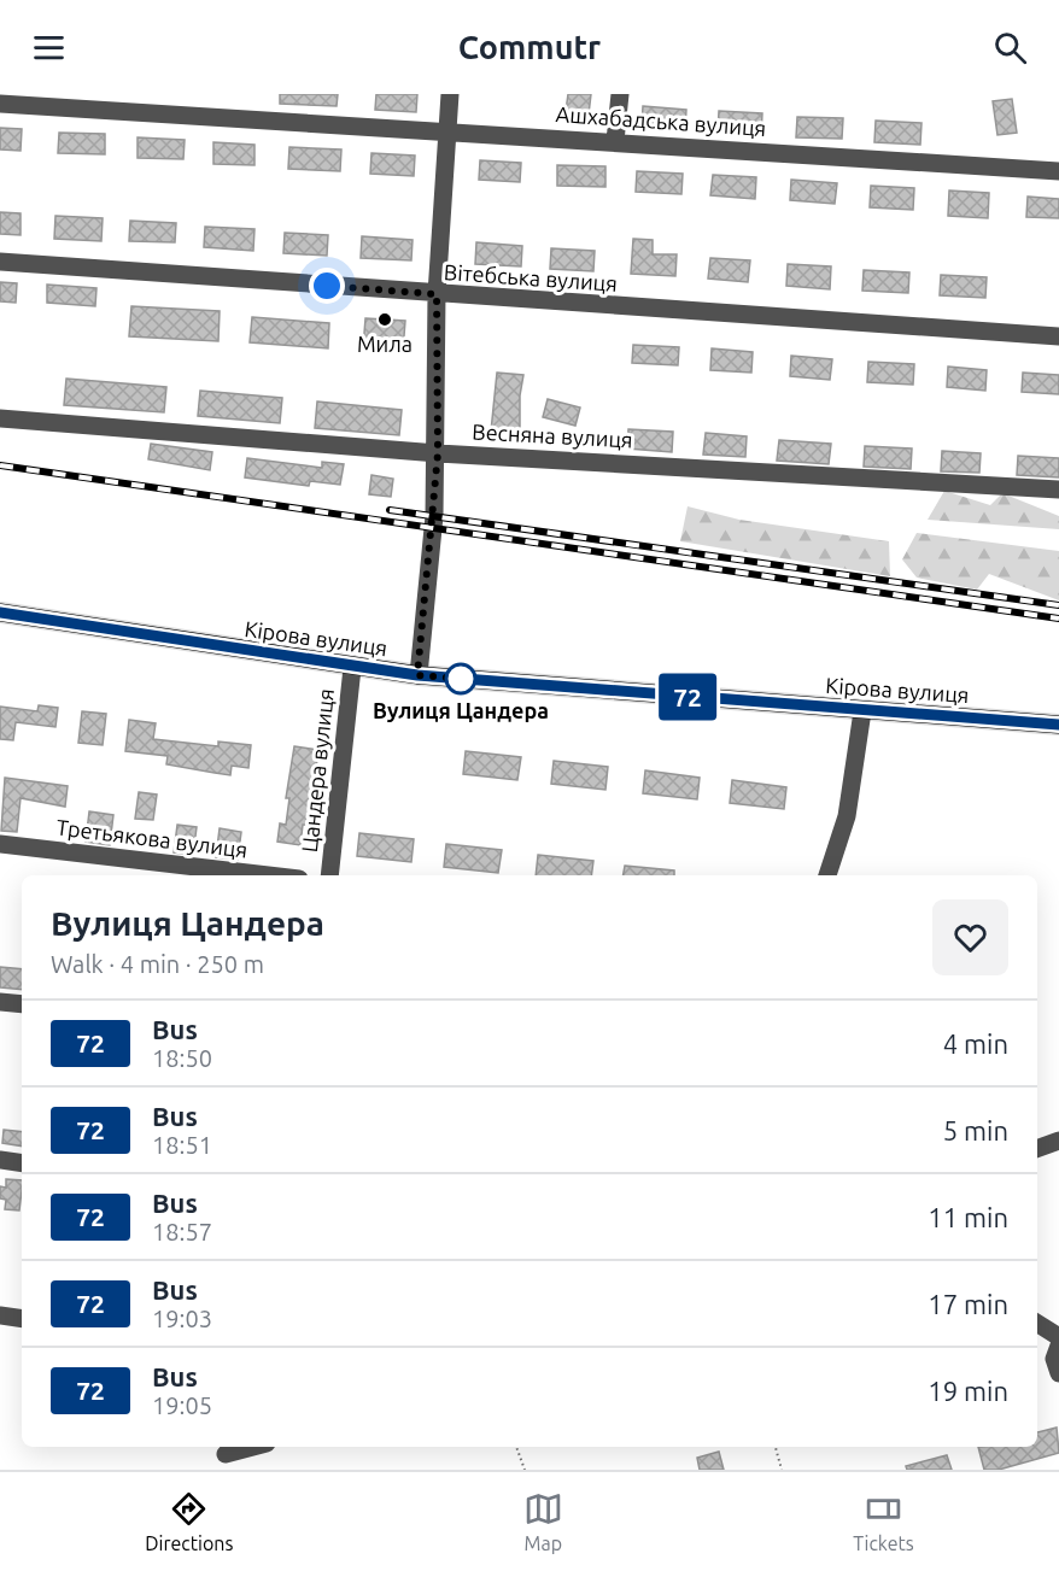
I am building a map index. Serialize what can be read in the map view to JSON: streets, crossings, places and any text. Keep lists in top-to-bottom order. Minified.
{"streets":{"main road":["Кірова вулиця"],"street":["Ашхабадська вулиця","Вітебська вулиця","Весняна вулиця","Цандера вулиця","Третьякова вулиця"]},"crossings":[["Кірова вулиця","Цандера вулиця"]],"places":["Мила","Вулиця Цандера"],"lines":["bus line 72"],"page":{"header":"Commutr","on_map":"72","heading":["Вулиця Цандера","Walk · 4 min · 250 m"],"list":[{"mark":"72","name":"Bus","note":"18:50","value":"4 min"},{"mark":"72","name":"Bus","note":"18:51","value":"5 min"},{"mark":"72","name":"Bus","note":"18:57","value":"11 min"},{"mark":"72","name":"Bus","note":"19:03","value":"17 min"},{"mark":"72","name":"Bus","note":"19:05","value":"19 min"}],"tabs":["Directions","Map","Tickets"]}}
